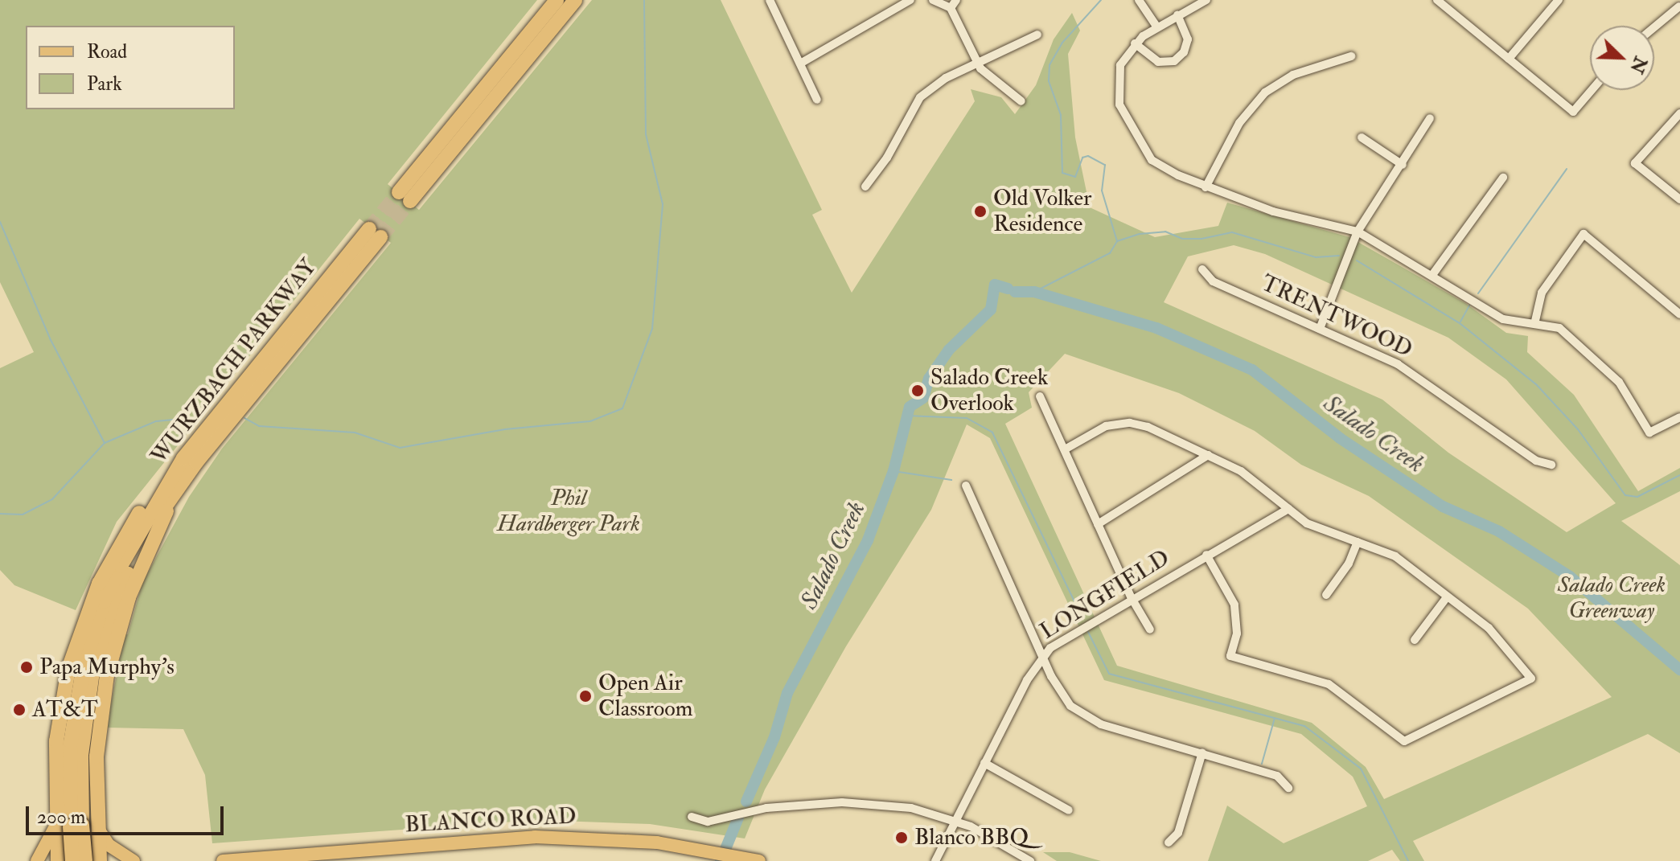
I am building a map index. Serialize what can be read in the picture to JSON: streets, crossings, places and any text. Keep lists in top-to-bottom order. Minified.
{"streets":{"highway":["WURZBACH PARKWAY"],"main road":["BLANCO ROAD"],"street":["TRENTWOOD","LONGFIELD"]},"water":["Salado Creek"],"parks":["Phil Hardberger Park","Salado Creek Greenway"],"places":["Old Volker Residence","Salado Creek Overlook","Papa Murphy's","Open Air Classroom","AT&T","Blanco BBQ"],"legend":["Road","Park"],"scale_bar":"200 m","north":"bottom right"}
